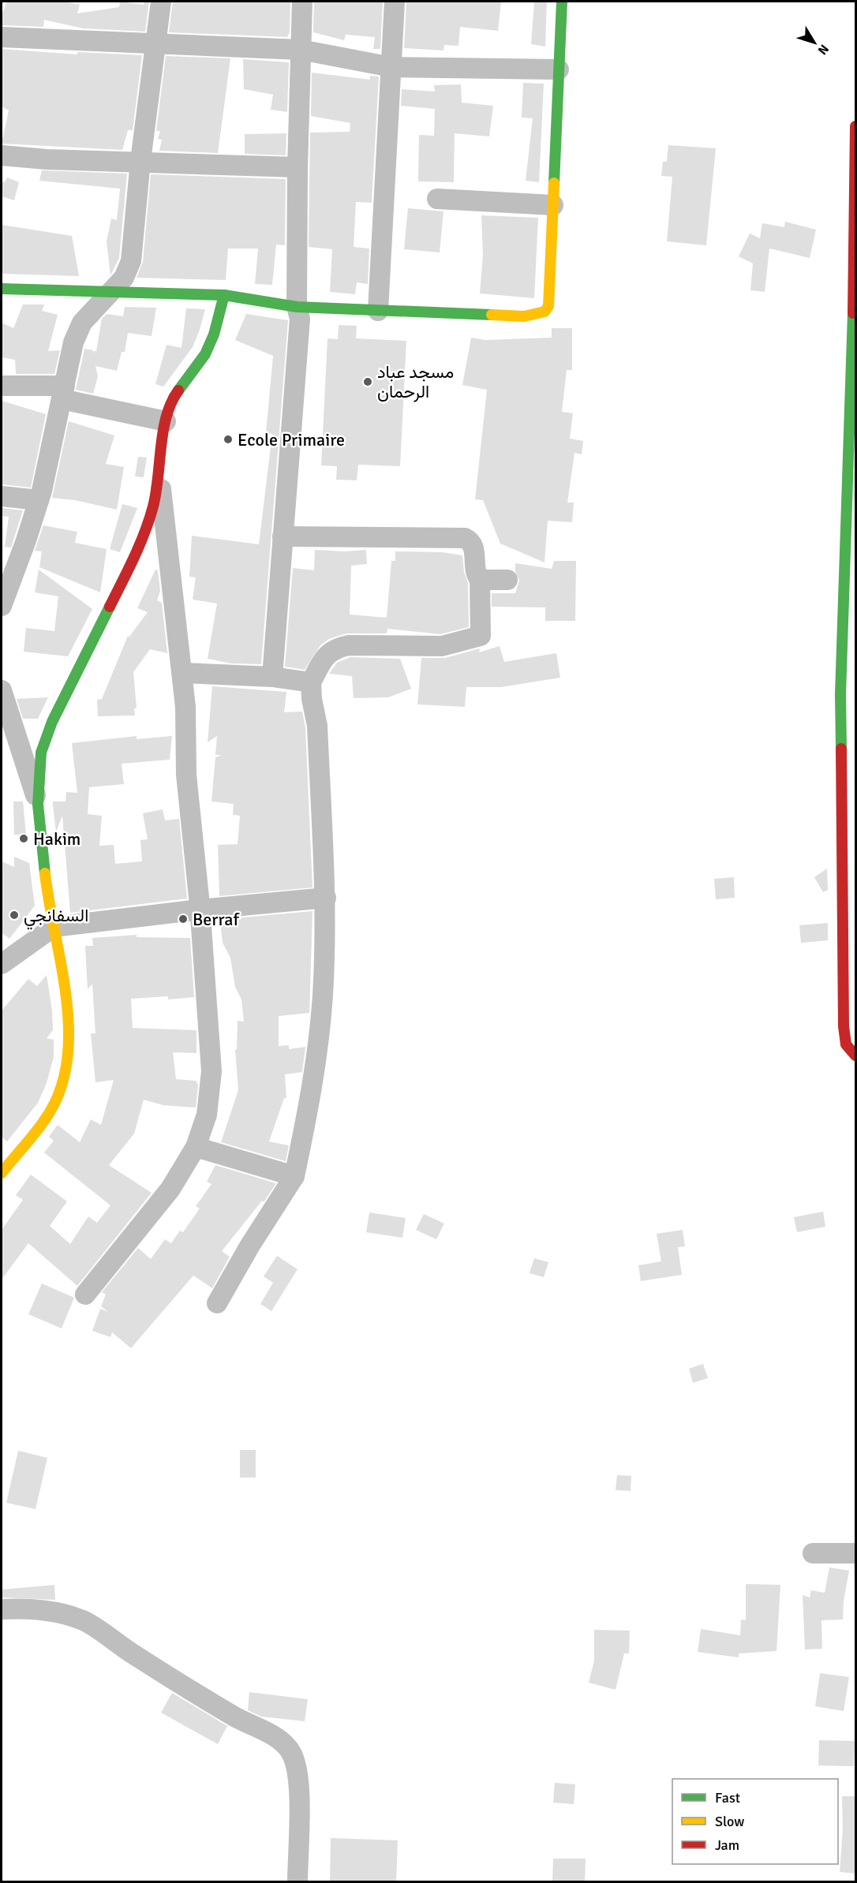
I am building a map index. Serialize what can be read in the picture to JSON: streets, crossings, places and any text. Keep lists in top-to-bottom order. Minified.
{"places":["مسجد عباد الرحمان","Ecole Primaire","Hakim","السفانجي","Berraf"],"legend":["Fast","Slow","Jam"],"north":"bottom right"}
